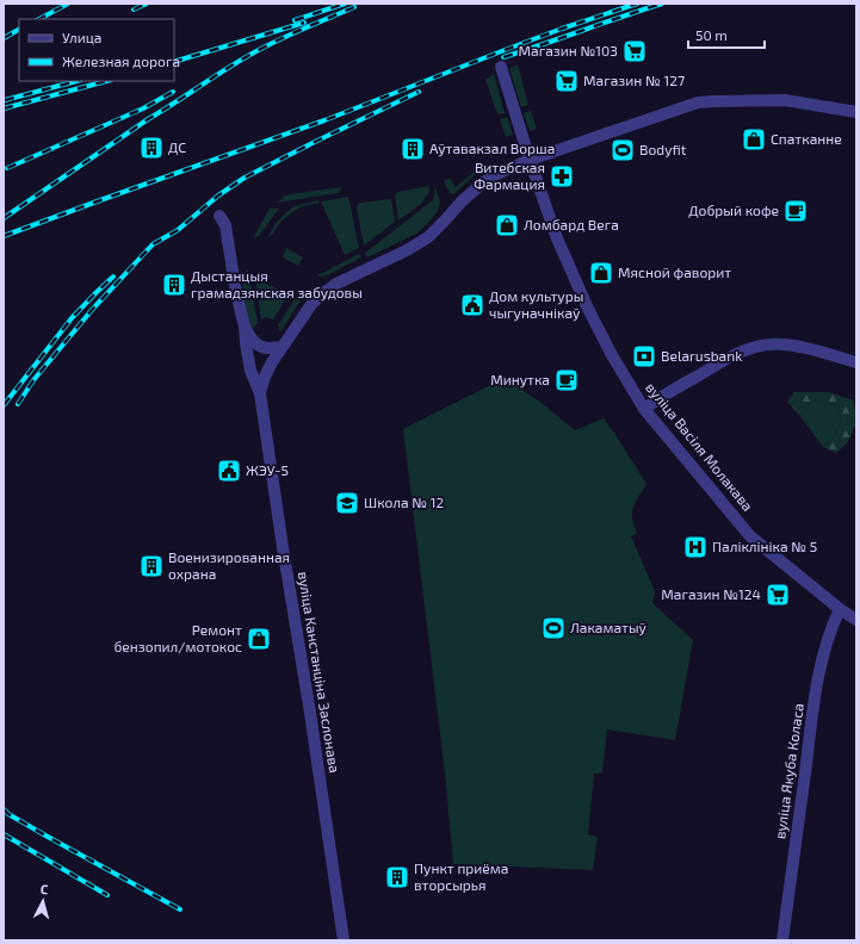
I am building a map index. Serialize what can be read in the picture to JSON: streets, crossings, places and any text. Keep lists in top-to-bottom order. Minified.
{"streets":{"street":["вуліца Васіля Молакава","вуліца Канстанціна Заслонава","вуліца Якуба Коласа"]},"crossings":[["вуліца Васіля Молакава","вуліца Якуба Коласа"]],"places":{"supermarket":["Магазин №103","Магазин № 127","Магазин №124"],"shop":["Спатканне","Ломбард Вега","Мясной фаворит","Ремонт бензопил/мотокос"],"building":["ДС","Аўтавакзал Ворша","Дыстанцыя грамадзянская забудовы","Военизированная охрана","Пункт приёма вторсырья"],"sports":["Bodyfit","Лакаматыў"],"pharmacy":["Витебская Фармация"],"cafe":["Добрый кофе","Минутка"],"public building":["Дом культуры чыгуначнікаў","ЖЭУ-5"],"bank":["Belarusbank"],"school or university":["Школа № 12"],"hospital":["Паліклініка № 5"]},"legend":["Улица","Железная дорога"],"scale_bar":"50 m","north":"top"}
